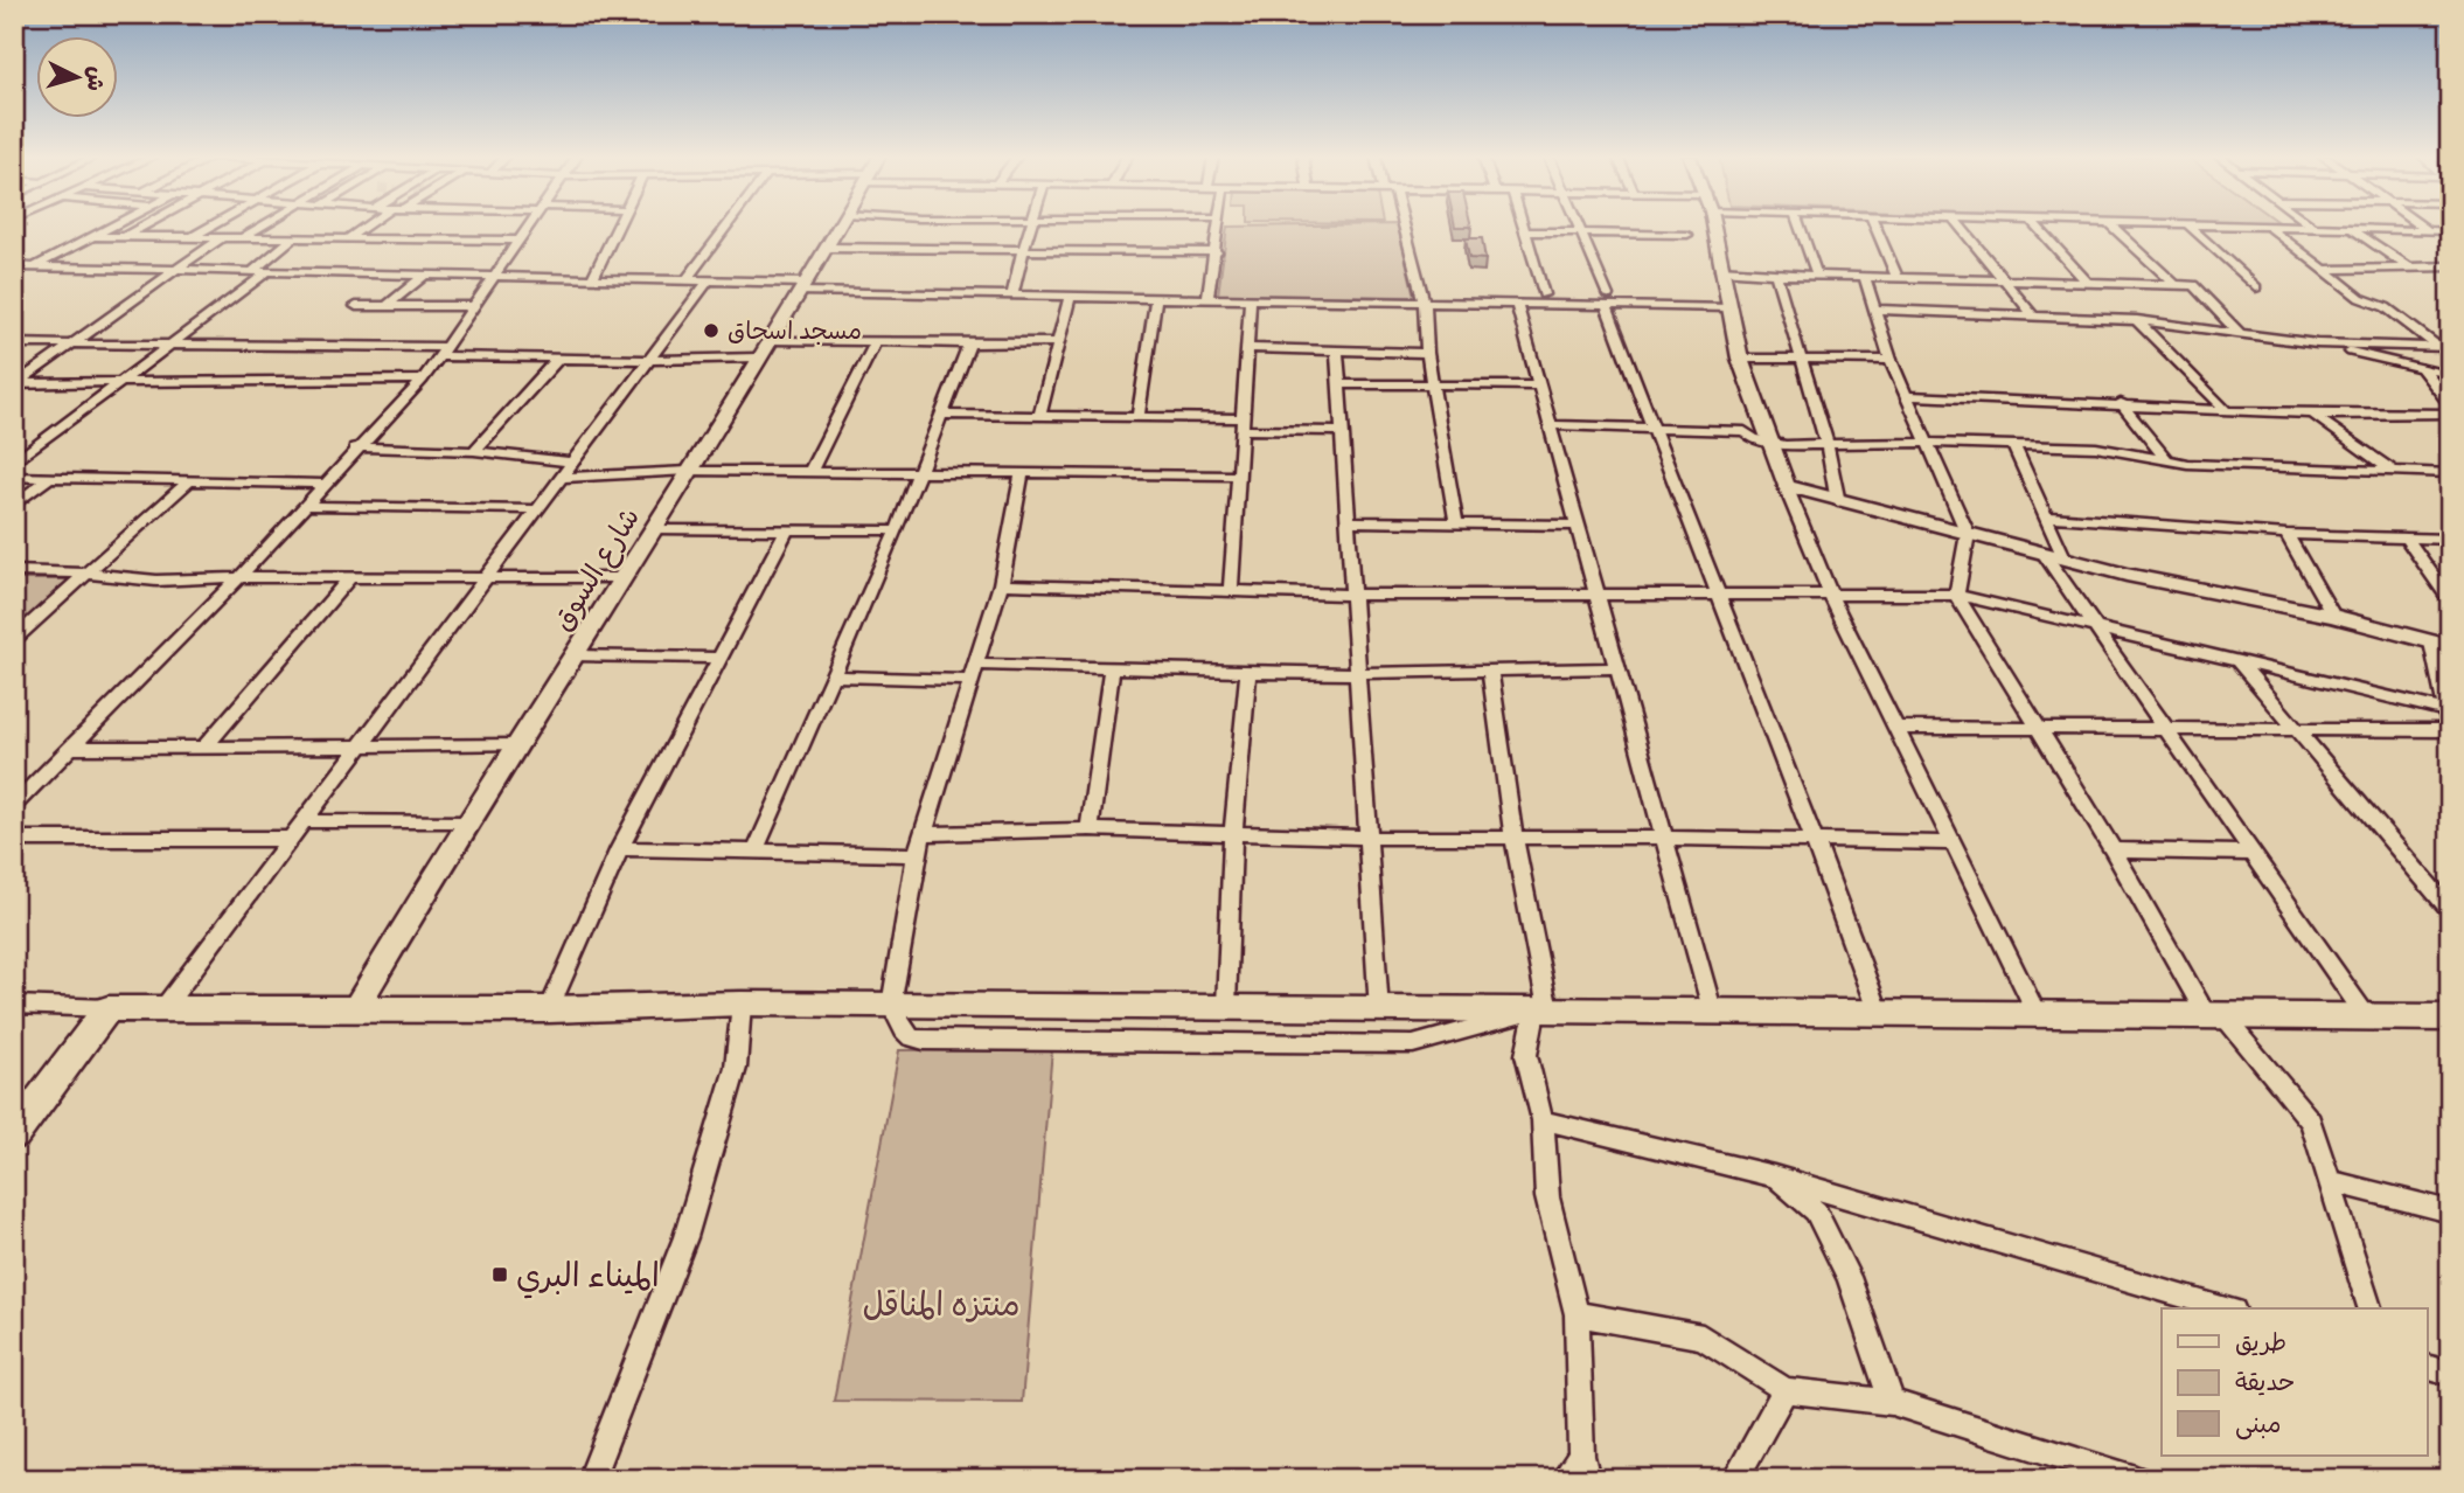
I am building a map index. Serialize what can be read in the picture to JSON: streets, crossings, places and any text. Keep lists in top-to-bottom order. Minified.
{"streets":{"street":["شارع السوق"]},"parks":["منتزه المناقل"],"places":{"other":["مسجد اسحاق"],"transit":["الميناء البري"]},"legend":["طريق","حديقة","مبنى"],"north":"right"}
